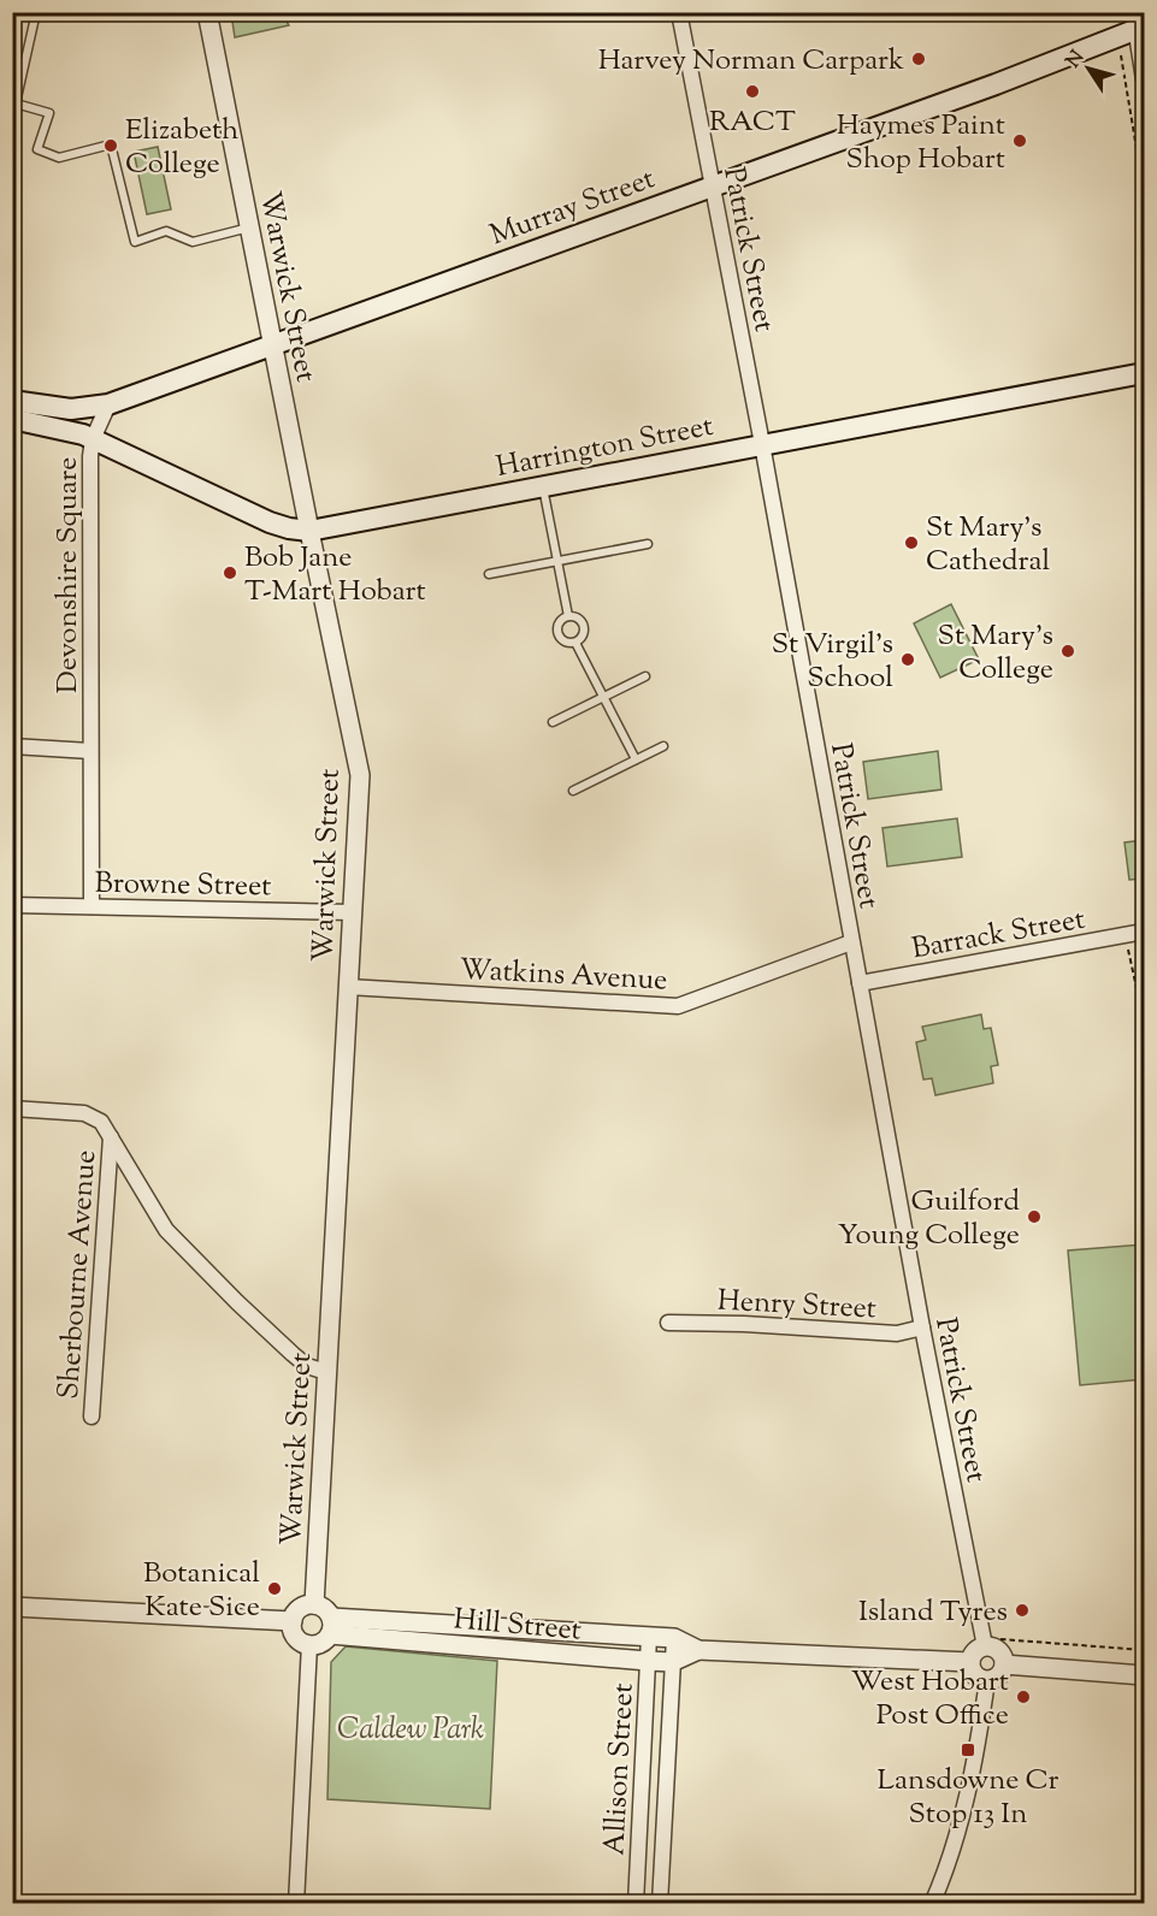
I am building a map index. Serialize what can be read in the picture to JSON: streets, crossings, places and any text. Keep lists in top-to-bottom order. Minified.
{"streets":{"main road":["Murray Street","Harrington Street"],"street":["Patrick Street","Warwick Street","Devonshire Square","Browne Street","Barrack Street","Watkins Avenue","Sherbourne Avenue","Henry Street","Hill Street","Allison Street"]},"crossings":[["Murray Street","Patrick Street"],["Murray Street","Warwick Street"],["Murray Street","Devonshire Square"],["Patrick Street","Harrington Street"],["Patrick Street","Barrack Street"],["Patrick Street","Watkins Avenue"],["Patrick Street","Henry Street"],["Patrick Street","Hill Street"],["Warwick Street","Harrington Street"],["Warwick Street","Browne Street"],["Warwick Street","Watkins Avenue"],["Warwick Street","Hill Street"],["Harrington Street","Devonshire Square"],["Devonshire Square","Browne Street"],["Hill Street","Allison Street"]],"parks":["Caldew Park"],"places":{"other":["Harvey Norman Carpark","RACT","Haymes Paint Shop Hobart","Elizabeth College","St Mary's Cathedral","Bob Jane T-Mart Hobart","St Mary's College","St Virgil's School","Guilford Young College","Botanical Kate Sice","Island Tyres","West Hobart Post Office"],"transit":["Lansdowne Cr Stop 13 In"]},"north":"top left"}
